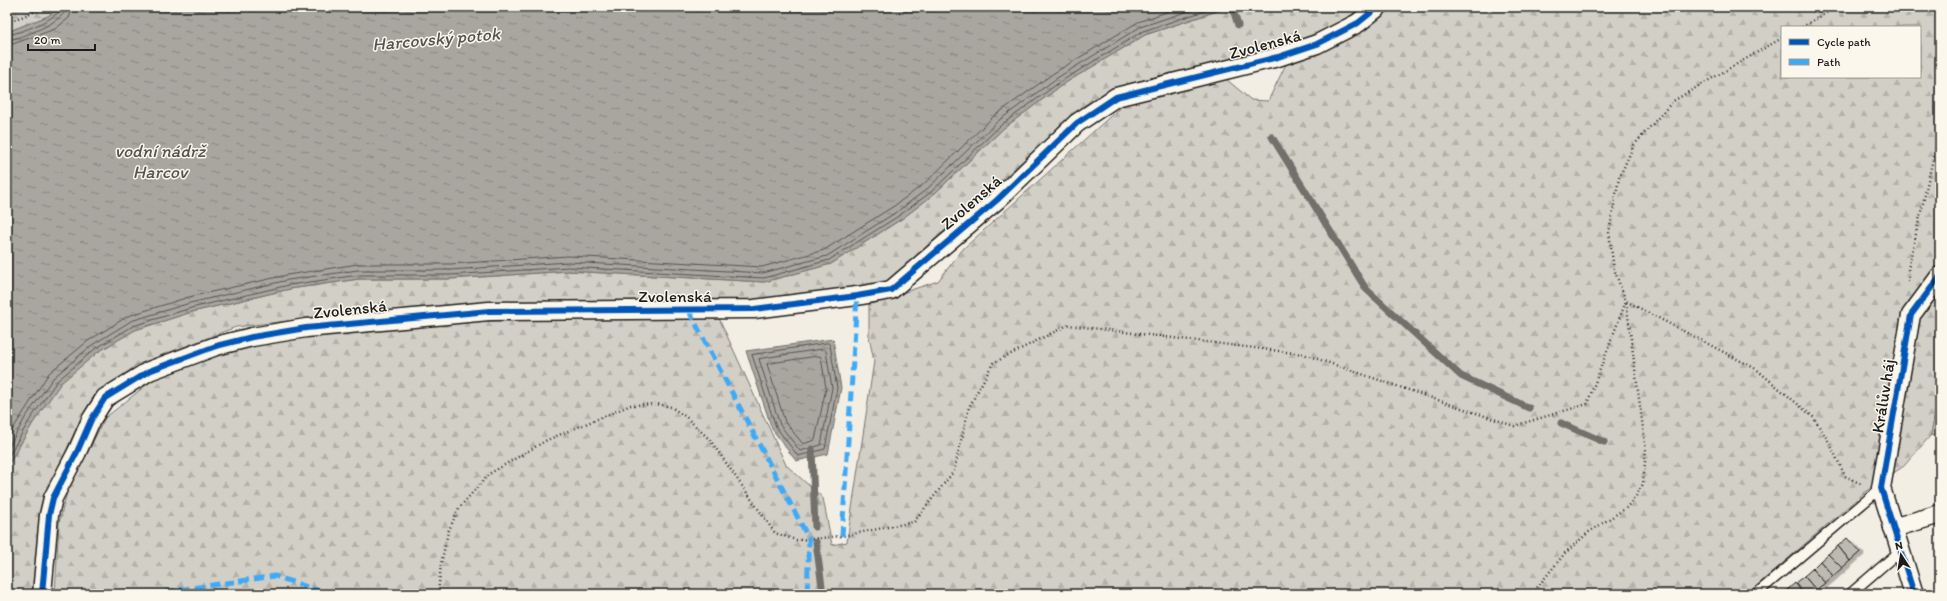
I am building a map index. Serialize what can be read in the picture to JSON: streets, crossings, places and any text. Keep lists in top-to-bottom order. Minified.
{"streets":{"street":["Zvolenská","Králův háj"]},"water":["Harcovský potok","vodní nádrž Harcov"],"legend":["Cycle path","Path"],"scale_bar":"20 m","north":"top"}
